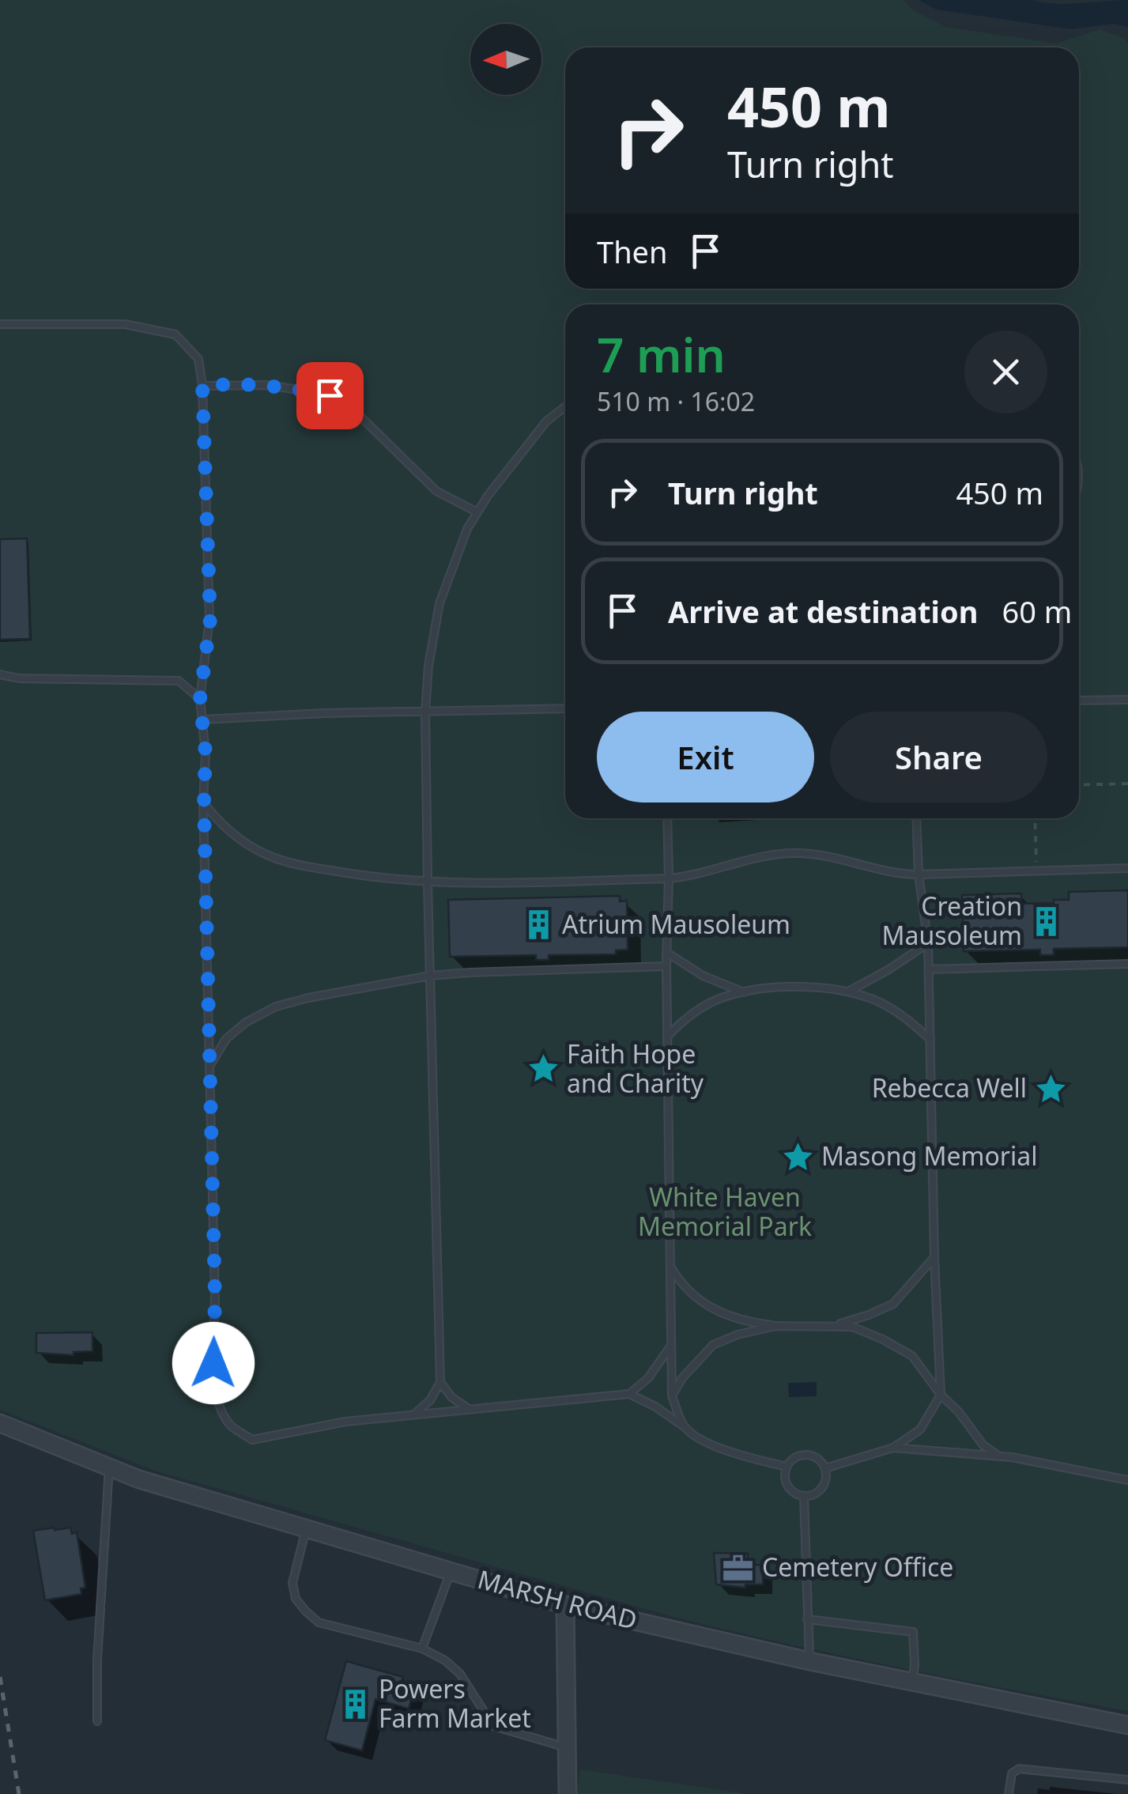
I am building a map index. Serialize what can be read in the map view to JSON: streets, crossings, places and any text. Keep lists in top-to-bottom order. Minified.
{"streets":{"street":["MARSH ROAD"]},"parks":["White Haven Memorial Park"],"places":{"building":["Creation Mausoleum","Atrium Mausoleum","Powers Farm Market"],"place":["Faith Hope and Charity","Rebecca Well","Masong Memorial"],"office":["Cemetery Office"]},"north":"left","page":{"turn":["450 m","Turn right"],"then":"Then","heading":["7 min","510 m · 16:02"],"list":[{"name":"Turn right","value":"450 m"},{"name":"Arrive at destination","value":"60 m"}],"buttons":["Exit","Share"]}}
